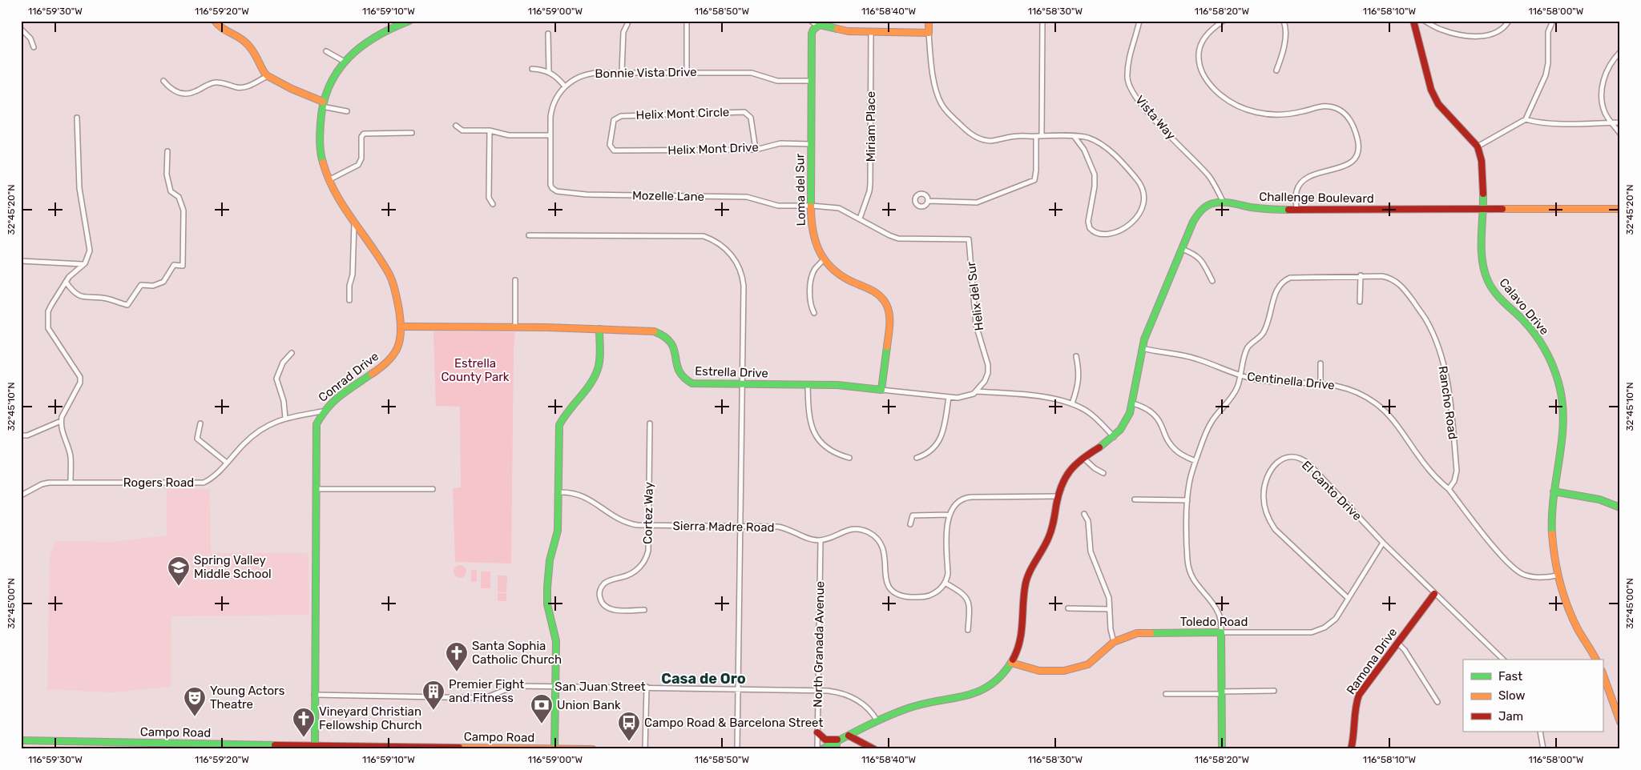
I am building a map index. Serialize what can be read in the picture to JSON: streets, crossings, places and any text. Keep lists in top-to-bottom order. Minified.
{"streets":{"street":["Bonnie Vista Drive","Helix Mont Circle","Vista Way","Miriam Place","Helix Mont Drive","Loma del Sur","Mozelle Lane","Challenge Boulevard","Helix del Sur","Calavo Drive","Estrella Drive","Conrad Drive","Centinella Drive","Rancho Road","Rogers Road","El Canto Drive","Cortez Way","Sierra Madre Road","Toledo Road","North Granada Avenue","Ramona Drive","San Juan Street","Campo Road"]},"crossings":[["Bonnie Vista Drive","Loma del Sur"],["Bonnie Vista Drive","Mozelle Lane"],["Helix Mont Circle","Helix Mont Drive"],["Vista Way","Challenge Boulevard"],["Miriam Place","Mozelle Lane"],["Helix Mont Drive","Loma del Sur"],["Loma del Sur","Mozelle Lane"],["Loma del Sur","Estrella Drive"],["Mozelle Lane","Helix del Sur"],["Challenge Boulevard","Calavo Drive"],["Estrella Drive","Conrad Drive"],["Conrad Drive","Rogers Road"],["Conrad Drive","San Juan Street"],["Conrad Drive","Campo Road"],["Centinella Drive","Rancho Road"],["Rancho Road","Toledo Road"],["El Canto Drive","Toledo Road"],["El Canto Drive","Ramona Drive"],["Cortez Way","Sierra Madre Road"],["Sierra Madre Road","North Granada Avenue"],["North Granada Avenue","San Juan Street"]],"districts":["Casa de Oro"],"parks":["Estrella County Park"],"places":{"school or university":["Spring Valley Middle School"],"church":["Santa Sophia Catholic Church","Vineyard Christian Fellowship Church"],"building":["Premier Fight and Fitness"],"theatre":["Young Actors Theatre"],"bank":["Union Bank"],"bus stop":["Campo Road & Barcelona Street"]},"legend":["Fast","Slow","Jam"],"coordinates":["116°59'30\"W","116°59'20\"W","116°59'10\"W","116°59'00\"W","116°58'50\"W","116°58'40\"W","116°58'30\"W","116°58'20\"W","116°58'10\"W","116°58'00\"W","32°45'20\"N","32°45'10\"N","32°45'00\"N"]}
